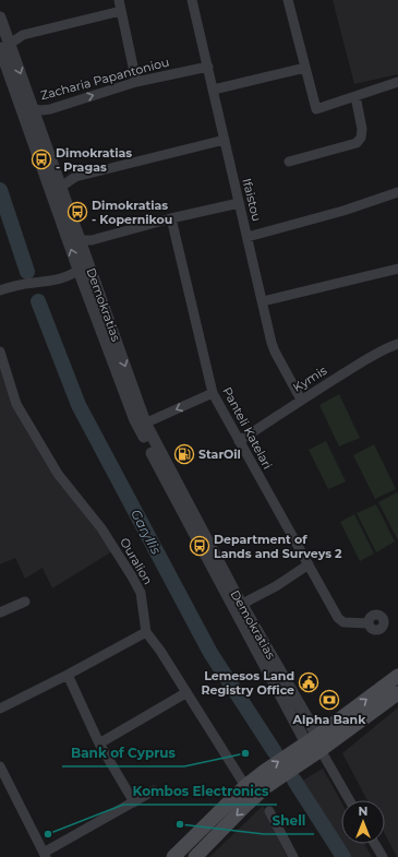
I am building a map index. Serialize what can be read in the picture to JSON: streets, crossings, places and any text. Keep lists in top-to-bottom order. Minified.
{"streets":{"street":["Zacharia Papantoniou","Ifaistou","Demokratias","Kymis","Panteli Katelari","Ouralion"]},"crossings":[["Zacharia Papantoniou","Ifaistou"],["Zacharia Papantoniou","Demokratias"],["Ifaistou","Kymis"],["Kymis","Panteli Katelari"]],"water":["Garyllis"],"places":{"bus stop":["Dimokratias - Pragas","Dimokratias - Kopernikou","Department of Lands and Surveys 2"],"fuel station":["StarOil"],"public building":["Lemesos Land Registry Office"],"bank":["Alpha Bank"],"other":["Bank of Cyprus","Shell","Kombos Electronics"]},"north":"top"}
